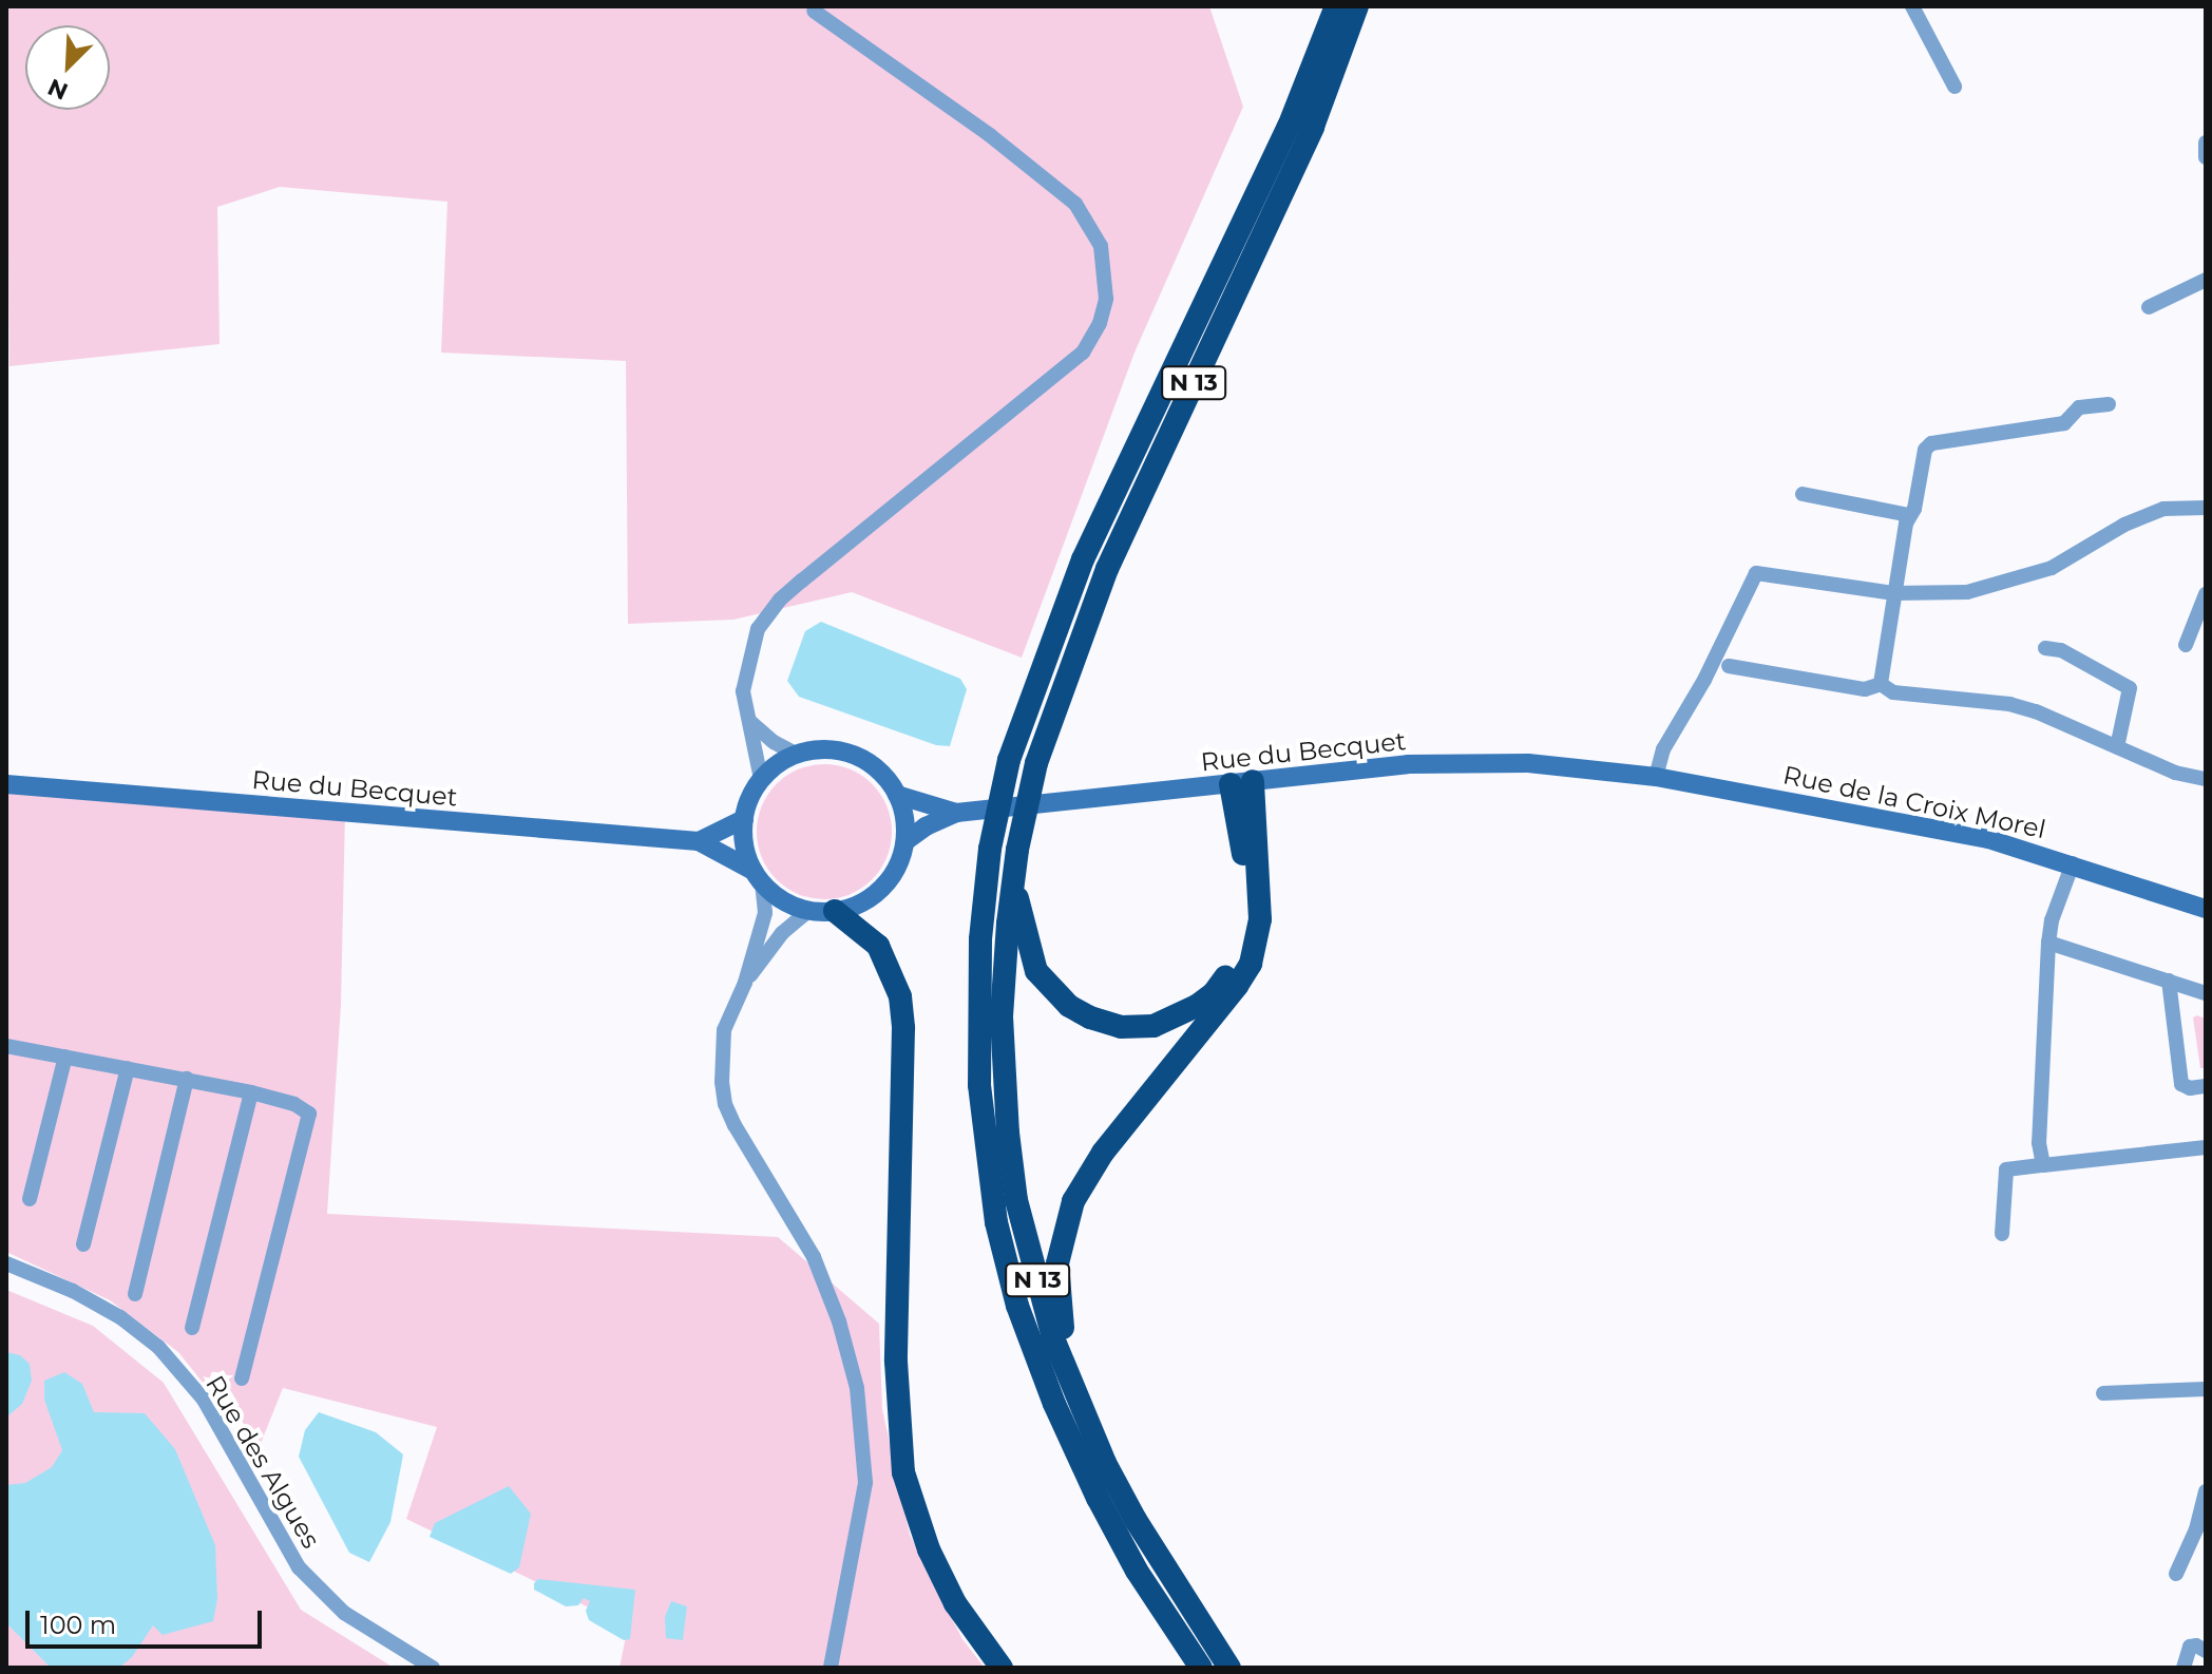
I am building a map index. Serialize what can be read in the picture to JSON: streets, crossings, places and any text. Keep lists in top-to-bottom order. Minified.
{"streets":{"highway":["N 13"],"main road":["Rue du Becquet","Rue de la Croix Morel"],"street":["Rue des Algues"]},"crossings":[["Rue du Becquet","Rue de la Croix Morel"]],"scale_bar":"100 m","north":"bottom left"}
